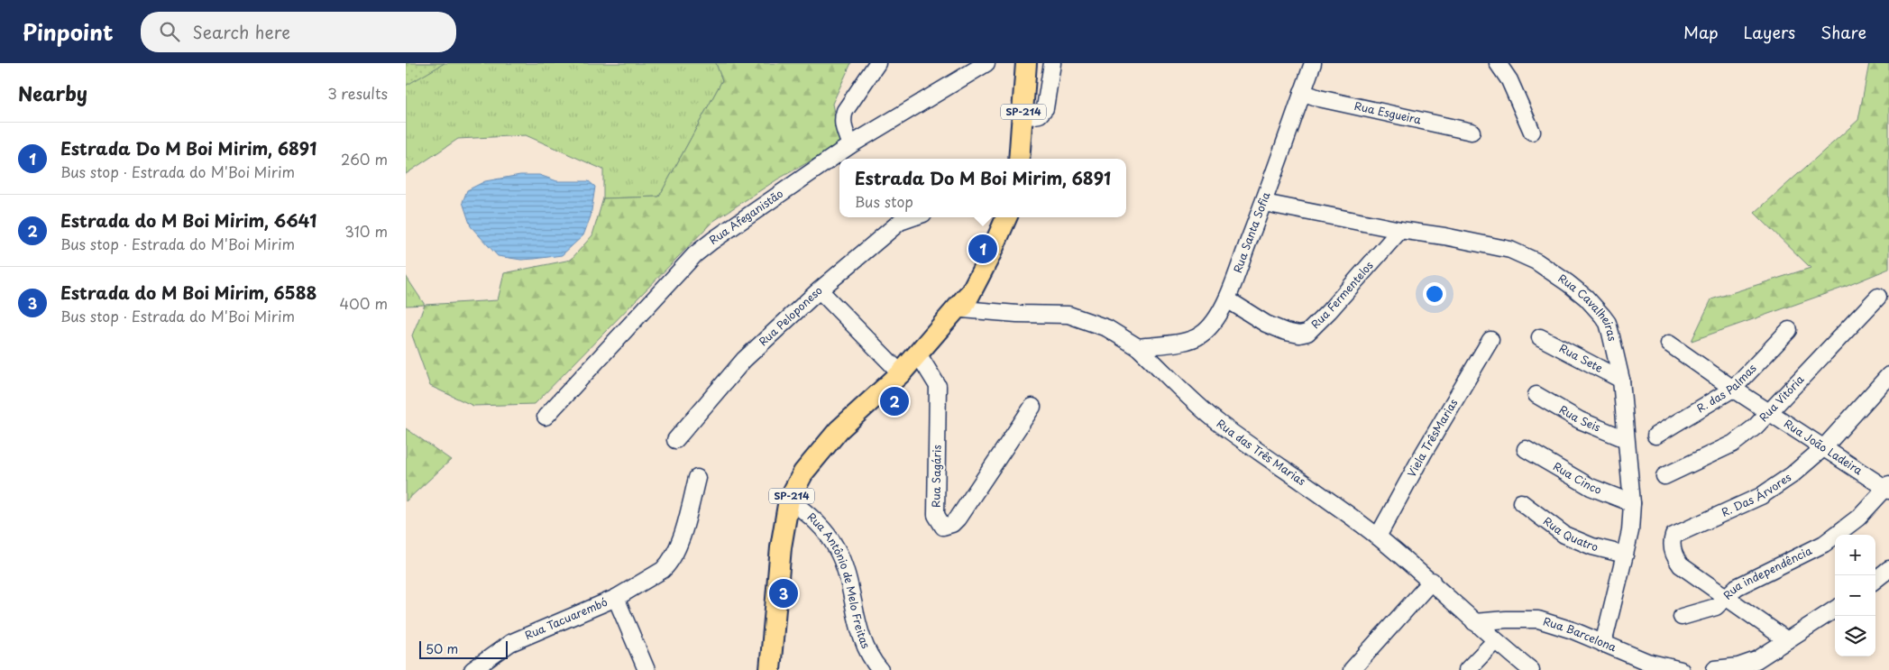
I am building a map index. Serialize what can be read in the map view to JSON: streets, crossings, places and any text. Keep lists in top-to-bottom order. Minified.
{"streets":{"main road":["SP-214"],"street":["Rua Esgueira","Rua Afeganistão","Rua Santa Sofia","Rua Fermentelos","Rua Cavalheiras","Rua Peloponeso","Rua Sete","R. das Palmas","Rua Vitória","Rua Seis","Viela TrêsMarias","Rua João Ladeira","Rua das Três Marias","Rua Sagáris","Rua Cinco","R. Das Árvores","Rua Quatro","Rua independência","Rua Antônio de Melo Freitas","Rua Tacuarembó","Rua Barcelona"]},"crossings":[["SP-214","Rua das Três Marias"],["SP-214","Rua Sagáris"],["SP-214","Rua Antônio de Melo Freitas"],["Rua Esgueira","Rua Santa Sofia"],["Rua Santa Sofia","Rua Fermentelos"],["Rua Santa Sofia","Rua Cavalheiras"],["Rua Santa Sofia","Rua das Três Marias"],["Rua Fermentelos","Rua Cavalheiras"],["Rua Cavalheiras","Rua Sete"],["Rua Cavalheiras","Rua Seis"],["Rua Cavalheiras","Rua Cinco"],["Rua Cavalheiras","Rua Quatro"],["Rua Cavalheiras","Rua Barcelona"],["R. das Palmas","Rua João Ladeira"],["Rua Vitória","Rua João Ladeira"],["Viela TrêsMarias","Rua das Três Marias"],["Rua João Ladeira","R. Das Árvores"],["Rua João Ladeira","Rua independência"],["Rua das Três Marias","Rua Barcelona"],["R. Das Árvores","Rua independência"]],"scale_bar":"50 m","page":{"header":"Pinpoint","search":"Search here","nav":["Map","Layers","Share"],"heading":["Nearby","3 results"],"list":[{"mark":"1","name":"Estrada Do M Boi Mirim, 6891","note":"Bus stop · Estrada do M'Boi Mirim","value":"260 m"},{"mark":"2","name":"Estrada do M Boi Mirim, 6641","note":"Bus stop · Estrada do M'Boi Mirim","value":"310 m"},{"mark":"3","name":"Estrada do M Boi Mirim, 6588","note":"Bus stop · Estrada do M'Boi Mirim","value":"400 m"}],"popup":["Estrada Do M Boi Mirim, 6891","Bus stop"],"pins":["1","2","3"],"map_buttons":["+","−"],"scale":"50 m"}}
